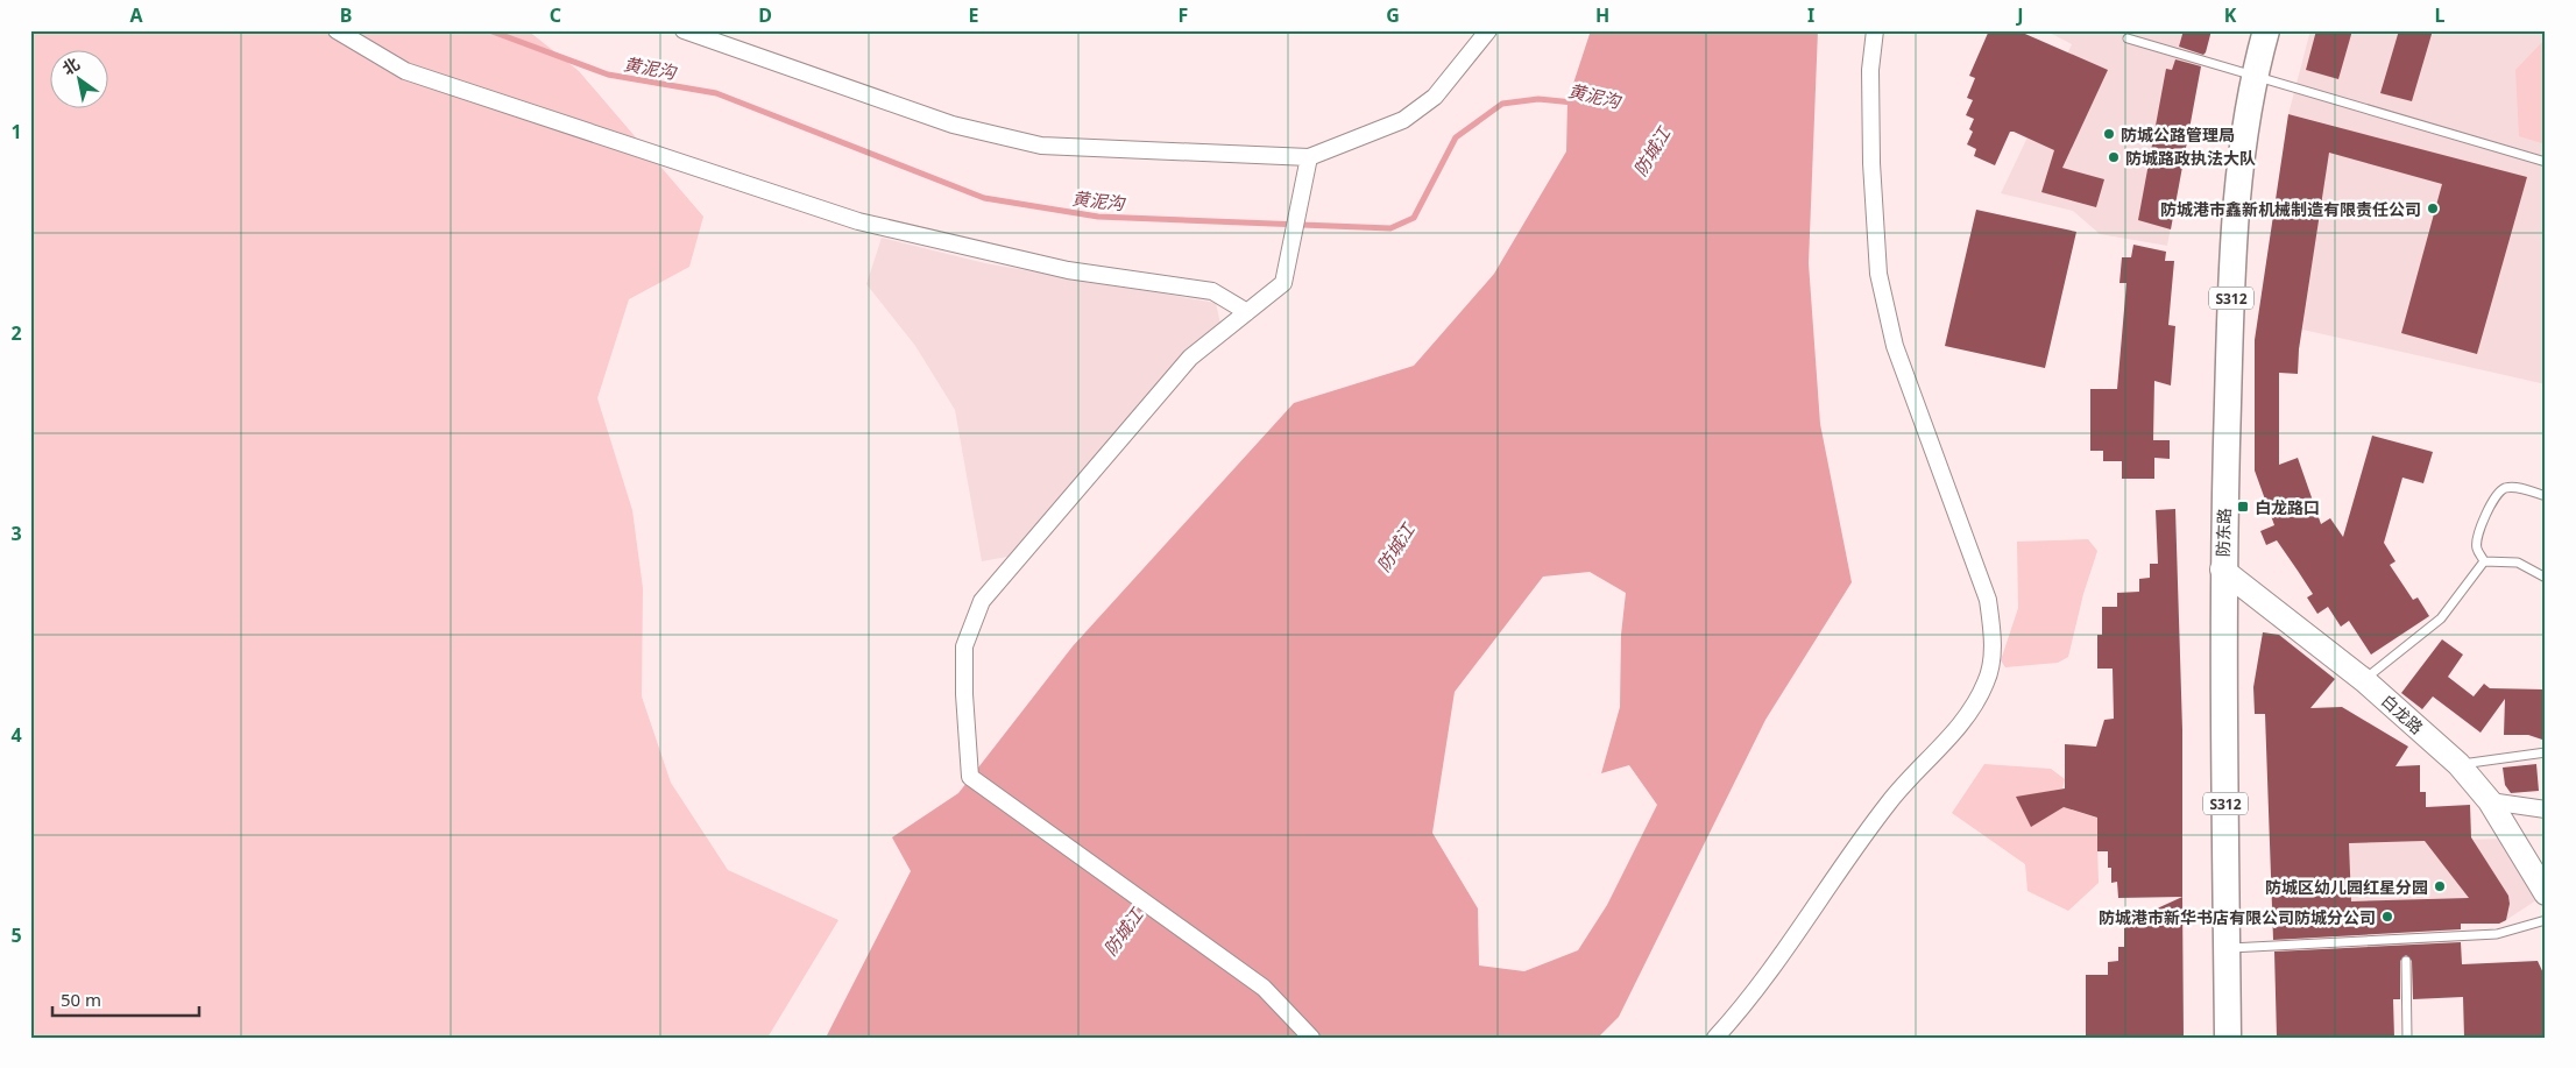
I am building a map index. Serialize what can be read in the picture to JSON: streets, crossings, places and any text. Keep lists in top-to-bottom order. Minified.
{"streets":{"main road":["S312","防东路"],"street":["白龙路"]},"crossings":[["防东路","白龙路"]],"water":["黄泥沟","防城江"],"places":{"other":["防城公路管理局","防城路政执法大队","防城港市鑫新机械制造有限责任公司","防城区幼儿园红星分园","防城港市新华书店有限公司防城分公司"],"transit":["白龙路口"]},"scale_bar":"50 m","north":"top left","grid":{"columns":["A","B","C","D","E","F","G","H","I","J","K","L"],"rows":["1","2","3","4","5"]}}
